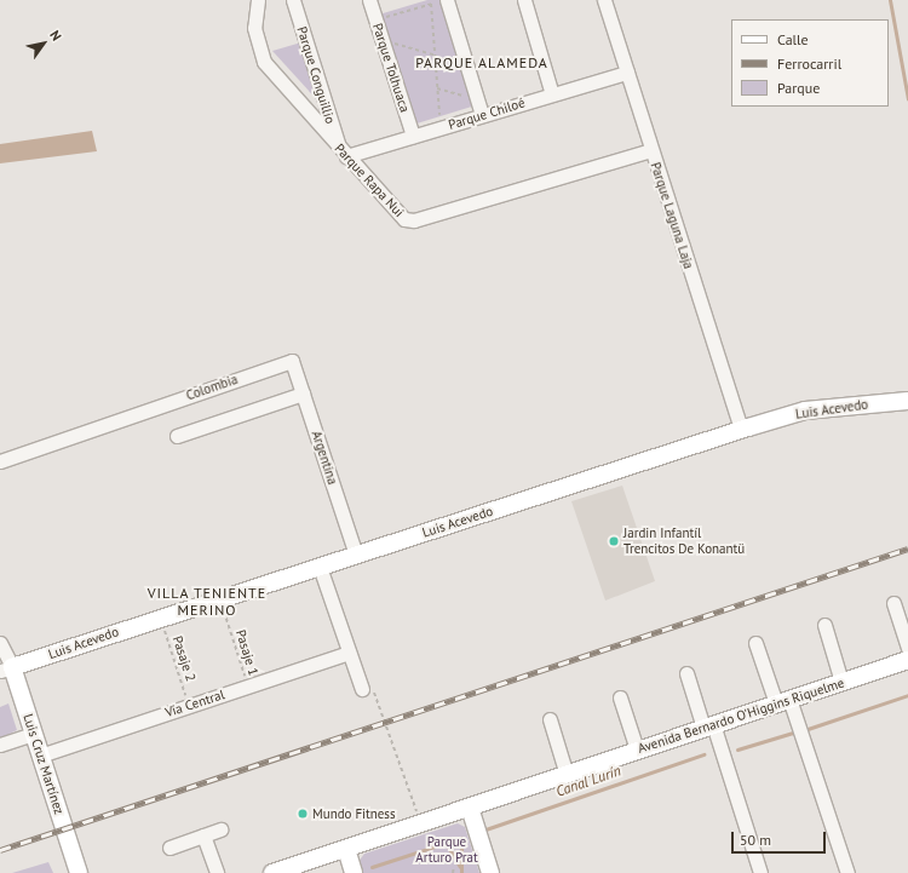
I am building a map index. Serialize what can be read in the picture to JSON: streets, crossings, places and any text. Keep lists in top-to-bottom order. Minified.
{"streets":{"main road":["Luis Acevedo","Avenida Bernardo O'Higgins Riquelme","Luis Cruz Martínez"],"street":["Parque Tolhuaca","Parque Conguillio","Parque Chiloé","Parque Rapa Nui","Parque Laguna Laja","Colombia","Argentina","Vía Central"],"path":["Pasaje 1","Pasaje 2"]},"crossings":[["Parque Tolhuaca","Parque Chiloé"],["Parque Conguillio","Parque Chiloé"],["Parque Conguillio","Parque Rapa Nui"],["Parque Chiloé","Parque Rapa Nui"],["Parque Chiloé","Parque Laguna Laja"],["Parque Rapa Nui","Parque Laguna Laja"],["Parque Laguna Laja","Luis Acevedo"],["Colombia","Argentina"],["Luis Acevedo","Argentina"],["Luis Acevedo","Pasaje 1"],["Luis Acevedo","Pasaje 2"],["Luis Acevedo","Luis Cruz Martínez"],["Pasaje 1","Vía Central"],["Pasaje 2","Vía Central"],["Vía Central","Luis Cruz Martínez"]],"districts":["PARQUE ALAMEDA","VILLA TENIENTE MERINO"],"water":["Canal Lurín"],"parks":["Parque Arturo Prat"],"places":["Jardin Infantíl Trencitos De Konantü","Mundo Fitness"],"legend":["Calle","Ferrocarril","Parque"],"scale_bar":"50 m","north":"top right"}
